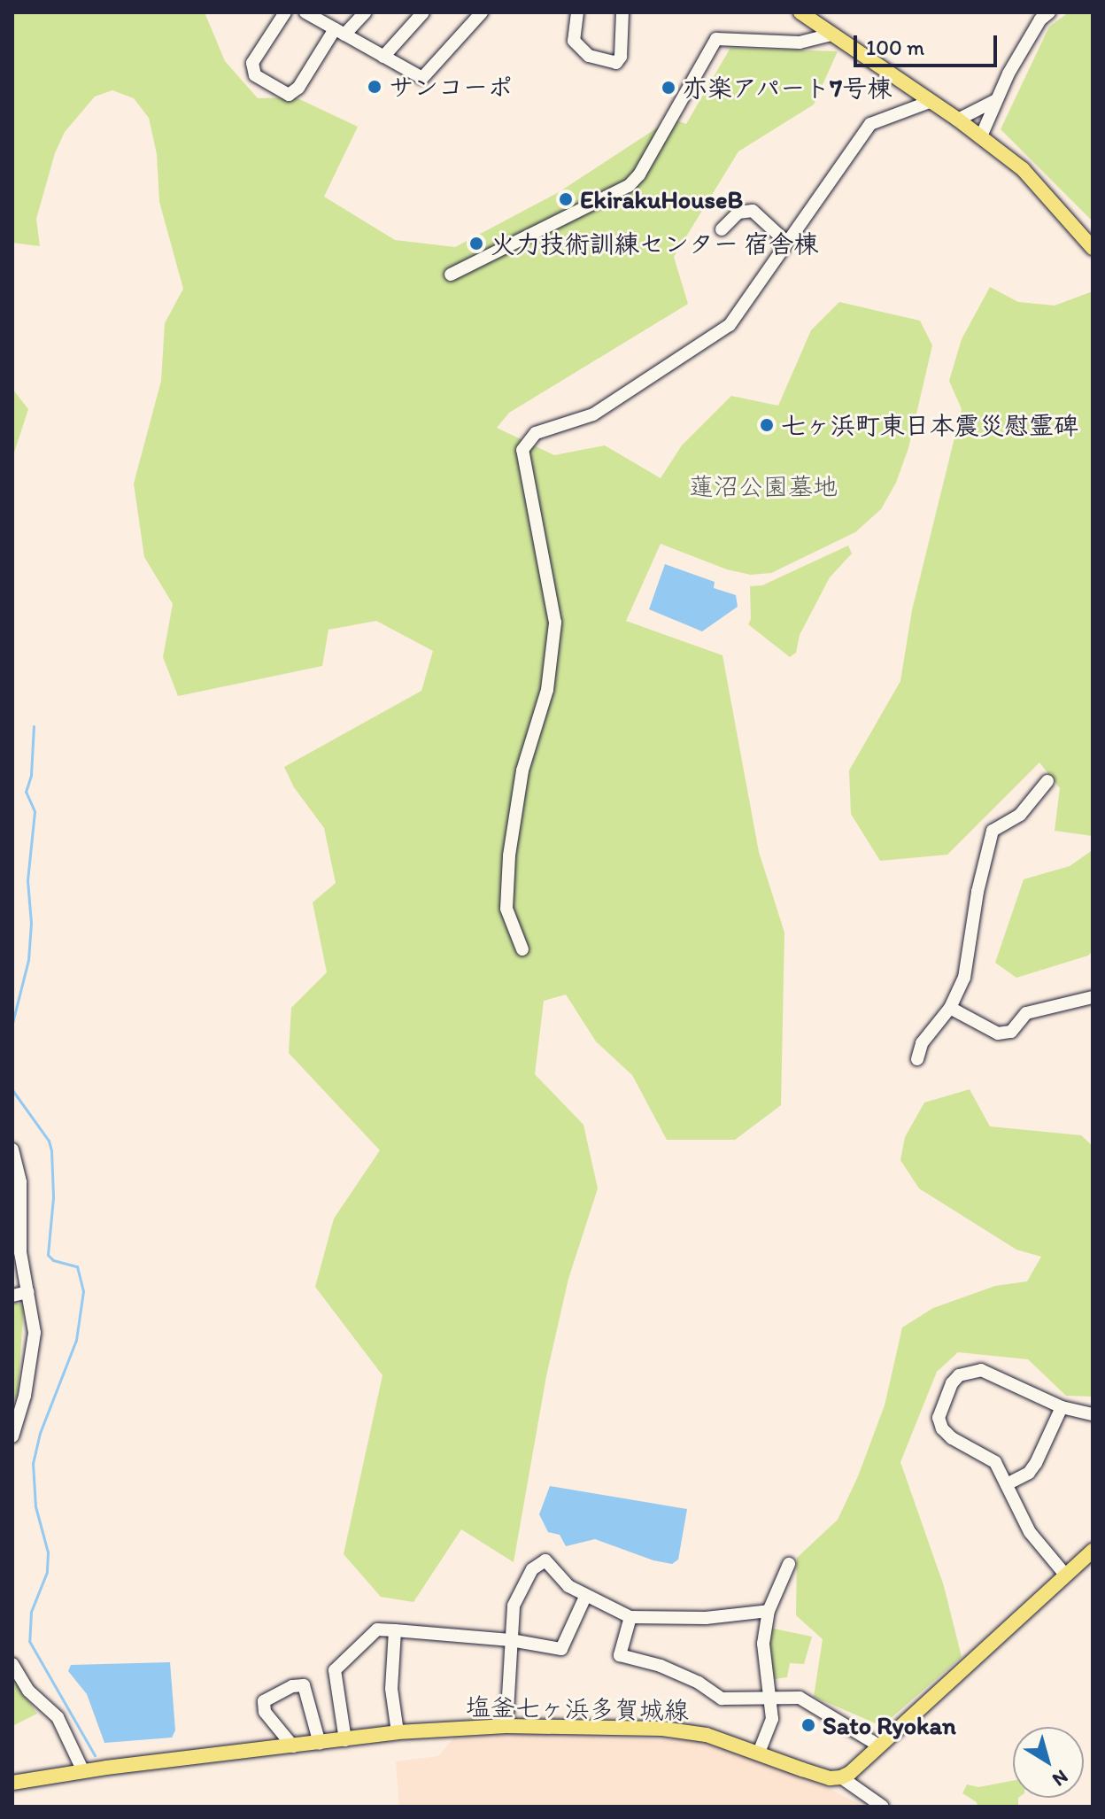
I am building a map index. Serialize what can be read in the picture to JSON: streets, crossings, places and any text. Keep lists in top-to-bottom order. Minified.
{"streets":{"main road":["塩釜七ヶ浜多賀城線"]},"parks":["蓮沼公園墓地"],"places":["サンコーポ","亦楽アパート7号棟","EkirakuHouseB","火力技術訓練センター 宿舎棟","七ヶ浜町東日本震災慰霊碑","Sato Ryokan"],"scale_bar":"100 m","north":"bottom right"}
